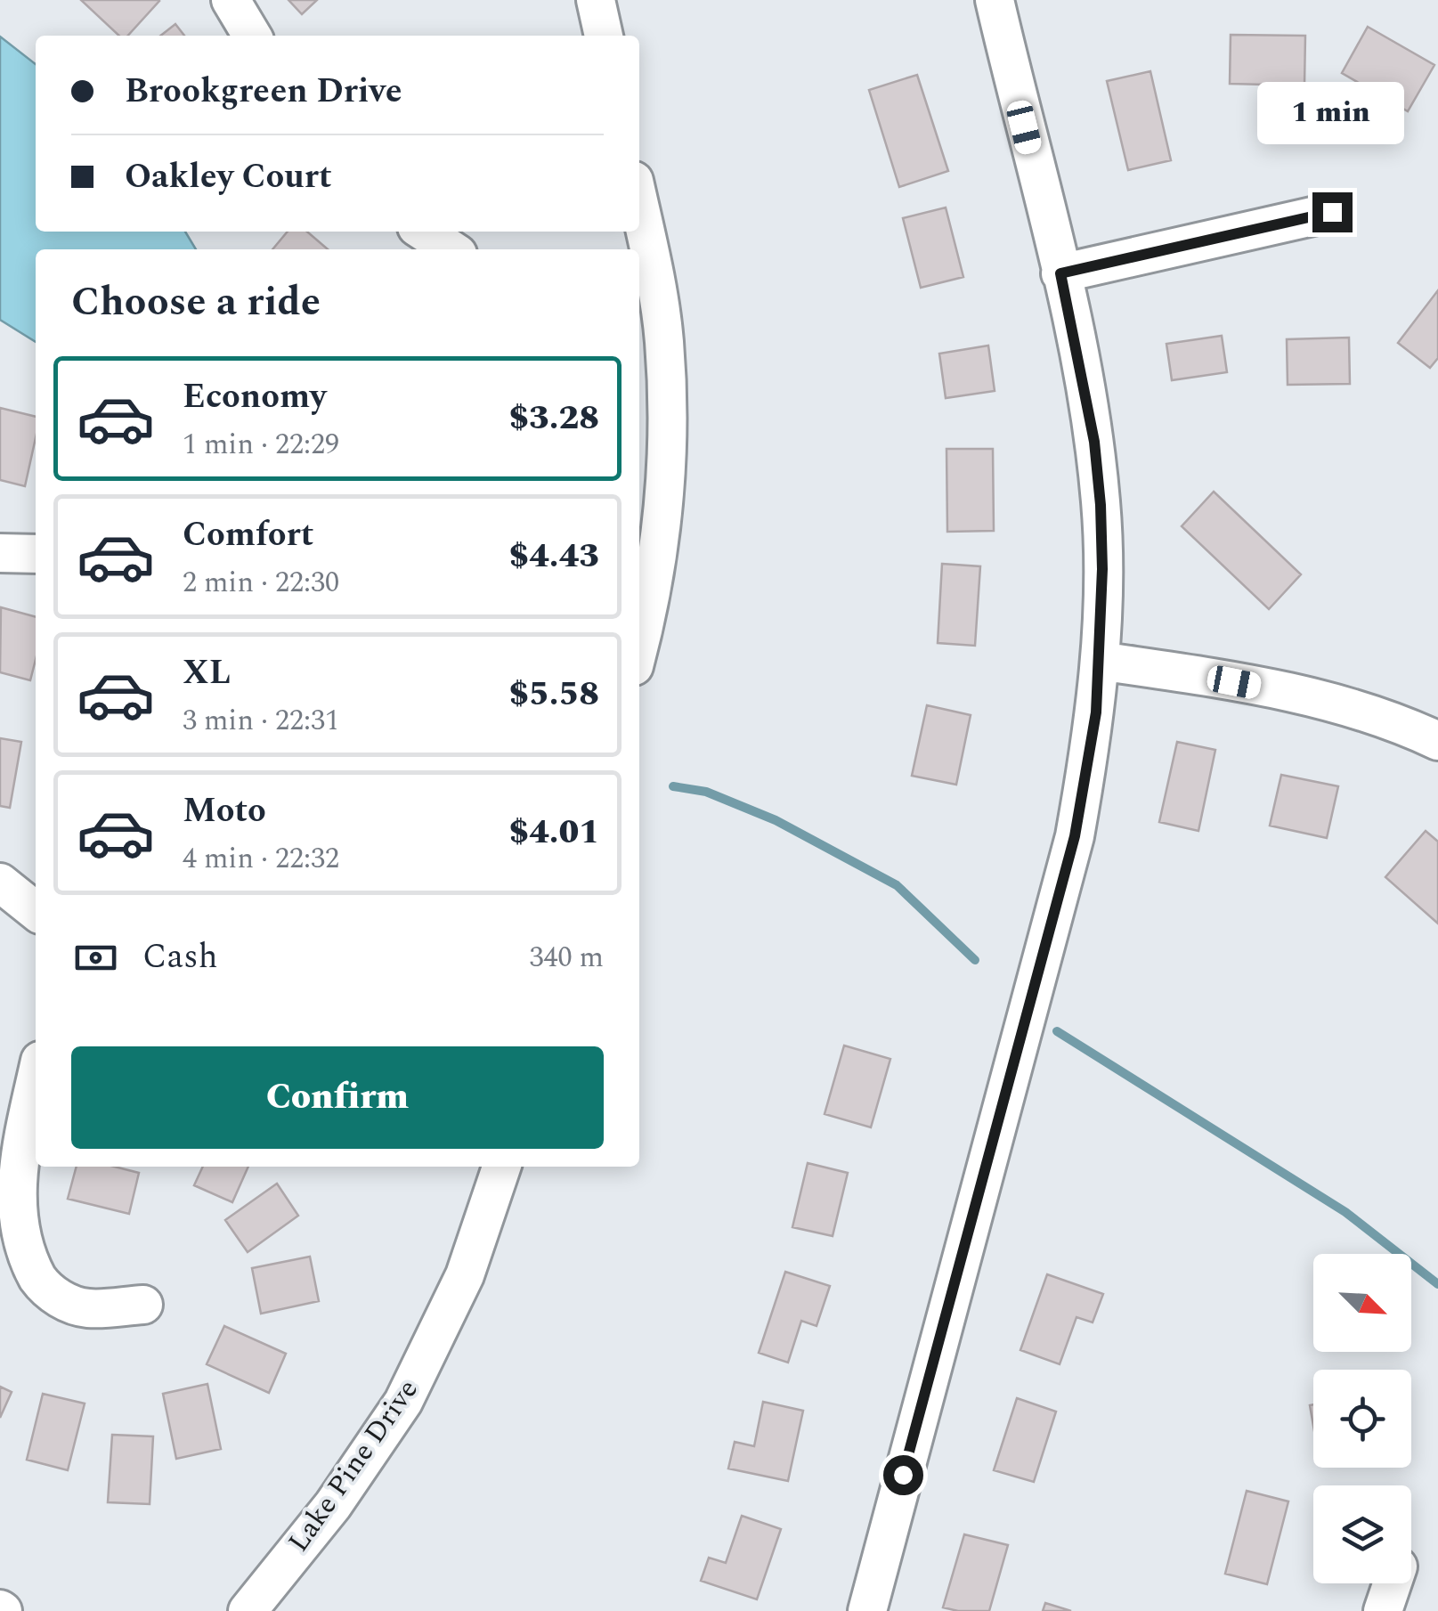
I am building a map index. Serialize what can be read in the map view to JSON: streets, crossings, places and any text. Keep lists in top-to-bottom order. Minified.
{"streets":{"street":["Lake Pine Drive"]},"north":"bottom right","page":{"banner":["Brookgreen Drive","Oakley Court"],"bubble":"1 min","heading":"Choose a ride","list":[{"name":"Economy","note":"1 min · 22:29","value":"$3.28"},{"name":"Comfort","note":"2 min · 22:30","value":"$4.43"},{"name":"XL","note":"3 min · 22:31","value":"$5.58"},{"name":"Moto","note":"4 min · 22:32","value":"$4.01"}],"pay":["Cash","340 m"],"buttons":"Confirm"}}
